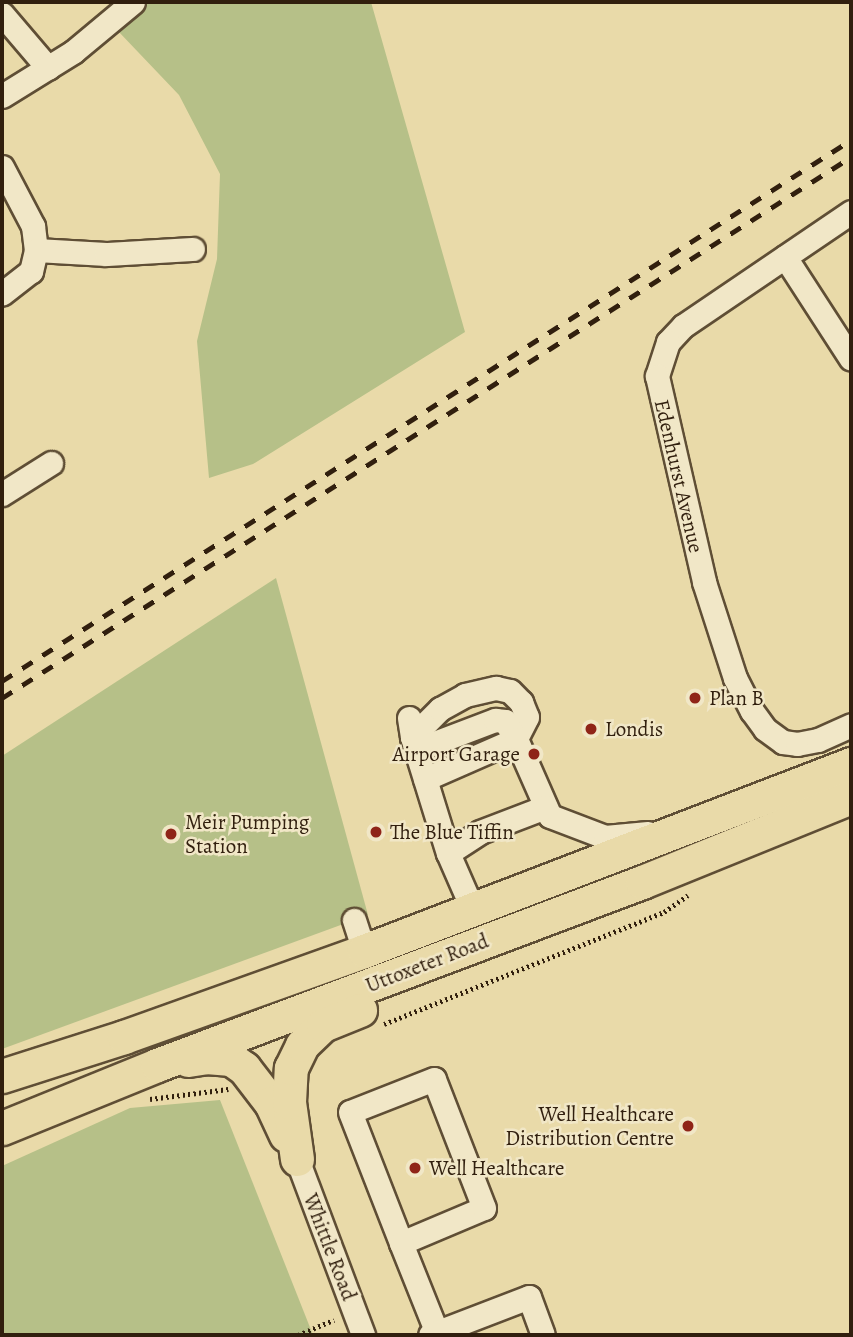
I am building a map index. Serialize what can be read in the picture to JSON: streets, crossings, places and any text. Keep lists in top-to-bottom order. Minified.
{"streets":{"highway":["Uttoxeter Road"],"street":["Edenhurst Avenue","Whittle Road"]},"places":["Plan B","Londis","Airport Garage","The Blue Tiffin","Meir Pumping Station","Well Healthcare Distribution Centre","Well Healthcare"]}
